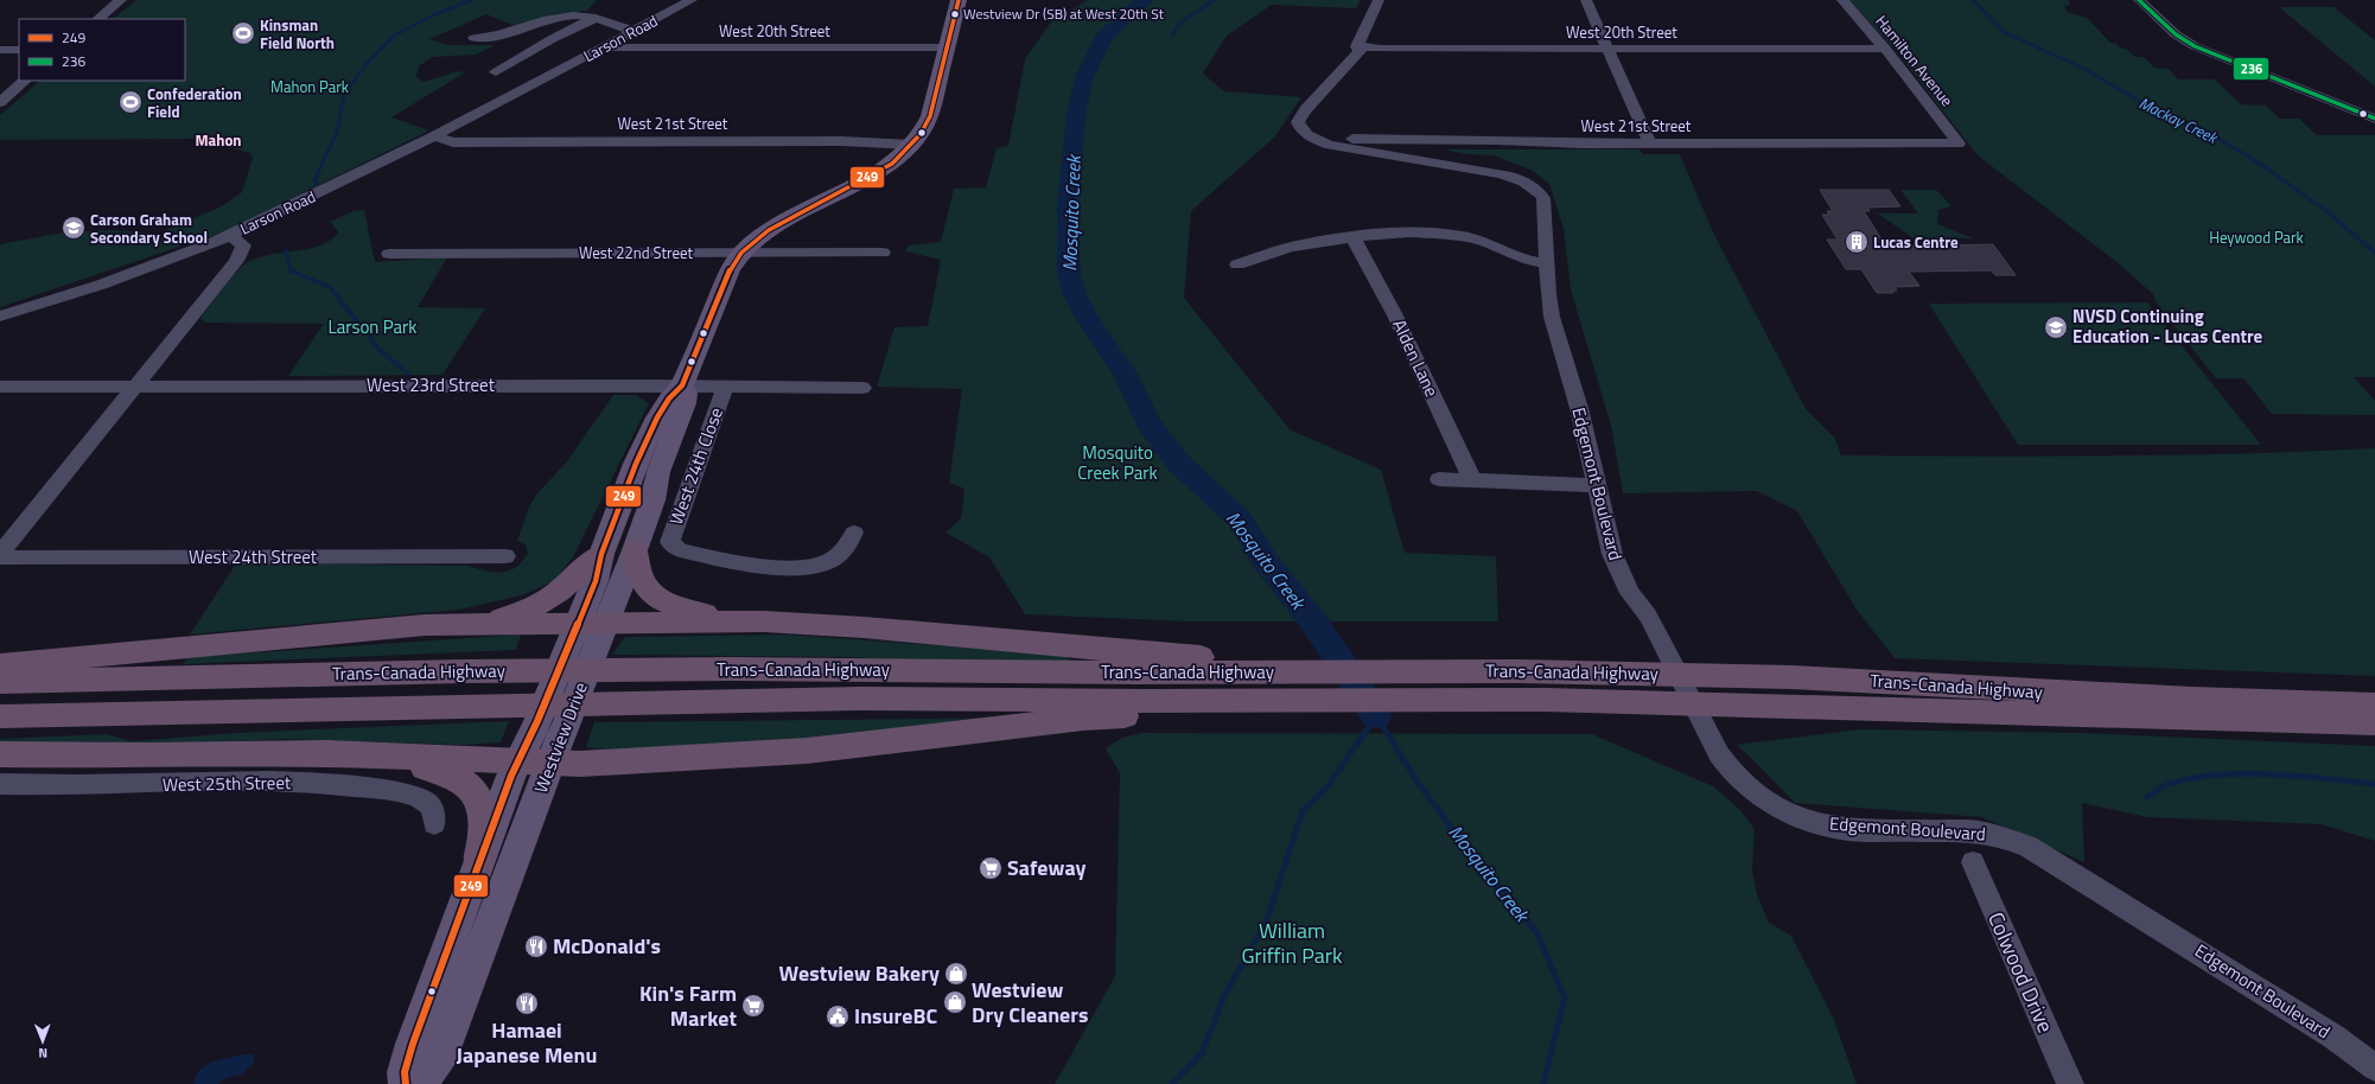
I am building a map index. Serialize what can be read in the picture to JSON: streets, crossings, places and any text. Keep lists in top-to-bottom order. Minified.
{"streets":{"highway":["Trans-Canada Highway"],"main road":["Westview Drive"],"street":["West 20th Street","Larson Road","Hamilton Avenue","West 21st Street","West 22nd Street","Alden Lane","West 23rd Street","West 24th Close","Edgemont Boulevard","West 24th Street","West 25th Street","Colwood Drive"]},"crossings":[["West 20th Street","Larson Road"],["West 20th Street","Hamilton Avenue"],["West 20th Street","Westview Drive"],["Larson Road","West 21st Street"],["Larson Road","West 23rd Street"],["Larson Road","West 24th Street"],["Hamilton Avenue","West 21st Street"],["West 21st Street","Edgemont Boulevard"],["West 21st Street","Westview Drive"],["West 22nd Street","Westview Drive"],["West 23rd Street","West 24th Close"],["West 23rd Street","Westview Drive"]],"districts":["Mahon"],"water":["Mackay Creek","Mosquito Creek"],"parks":["Mahon Park","Heywood Park","Larson Park","Mosquito Creek Park","William Griffin Park"],"places":{"other":["Westview Dr (SB) at West 20th St"],"sports":["Kinsman Field North","Confederation Field"],"school or university":["Carson Graham Secondary School","NVSD Continuing Education - Lucas Centre"],"building":["Lucas Centre"],"supermarket":["Safeway","Kin's Farm Market"],"restaurant":["McDonald's","Hamaei Japanese Menu"],"shop":["Westview Bakery","Westview Dry Cleaners"],"public building":["InsureBC"]},"lines":["transit line 249","transit line 236"],"legend":["249","236"],"north":"bottom"}
